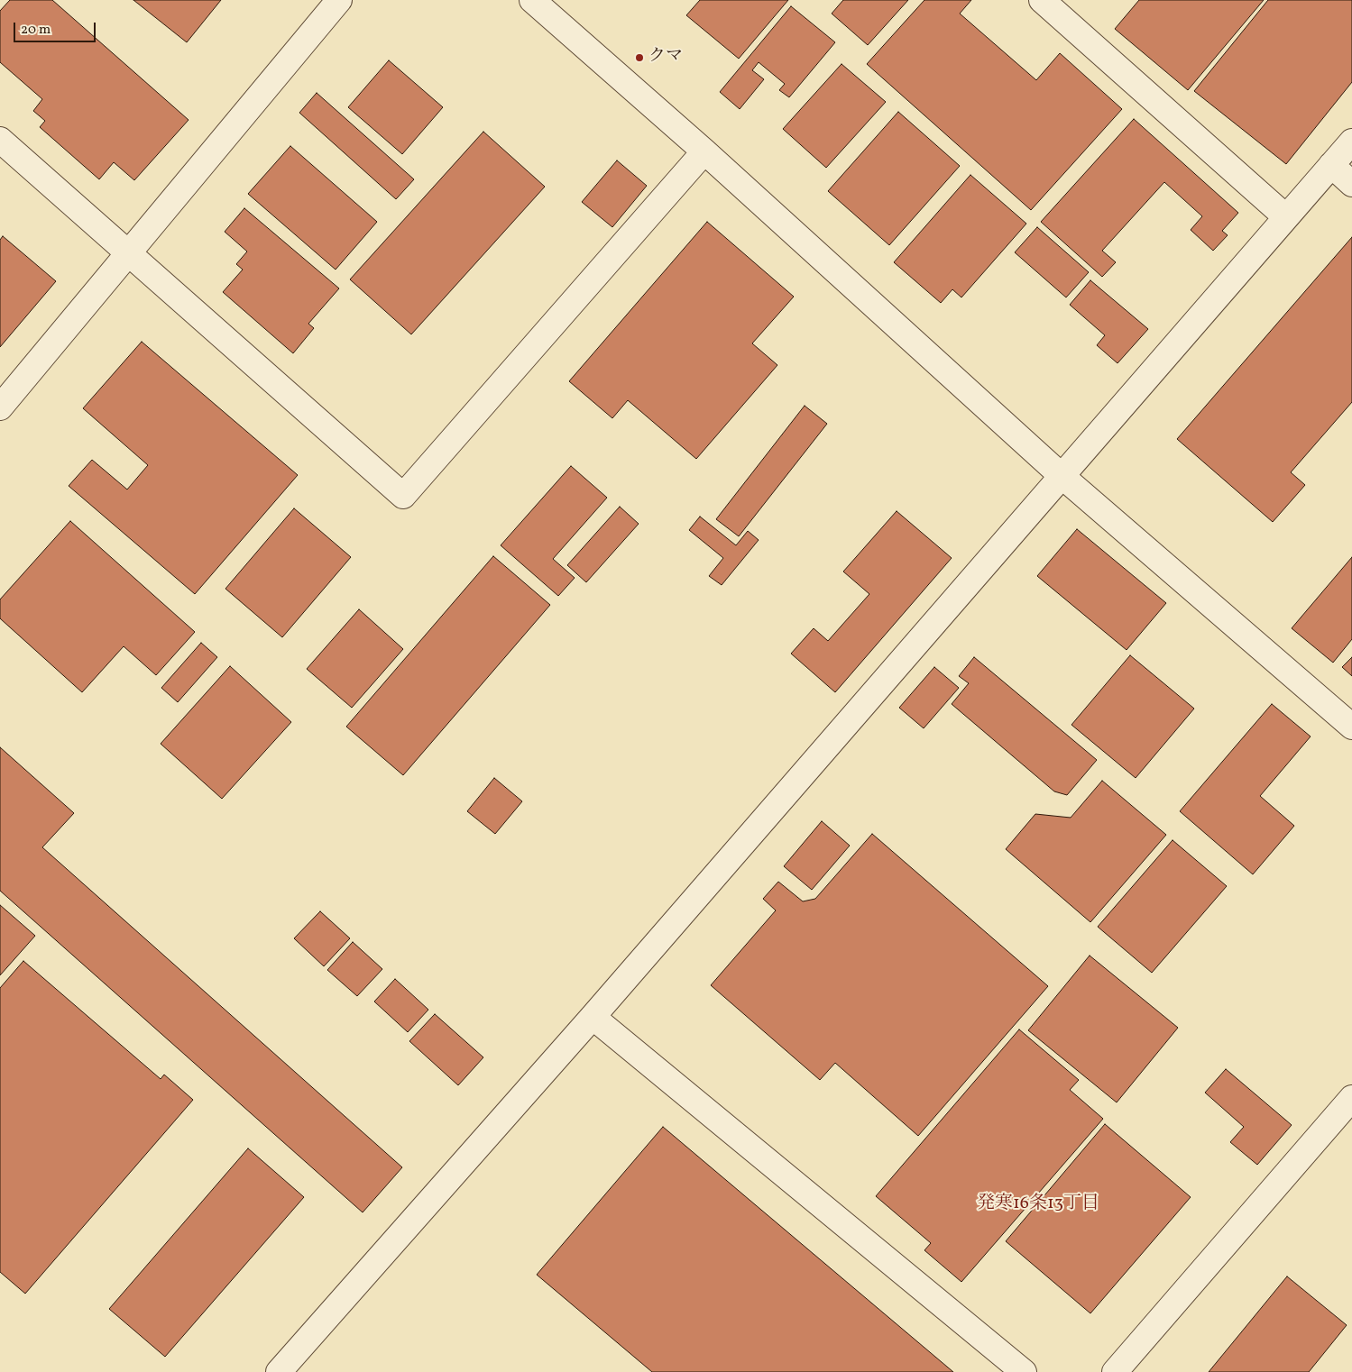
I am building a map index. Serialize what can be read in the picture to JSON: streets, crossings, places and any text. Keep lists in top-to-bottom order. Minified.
{"districts":["発寒16条13丁目"],"places":["クマ"],"scale_bar":"20 m"}
